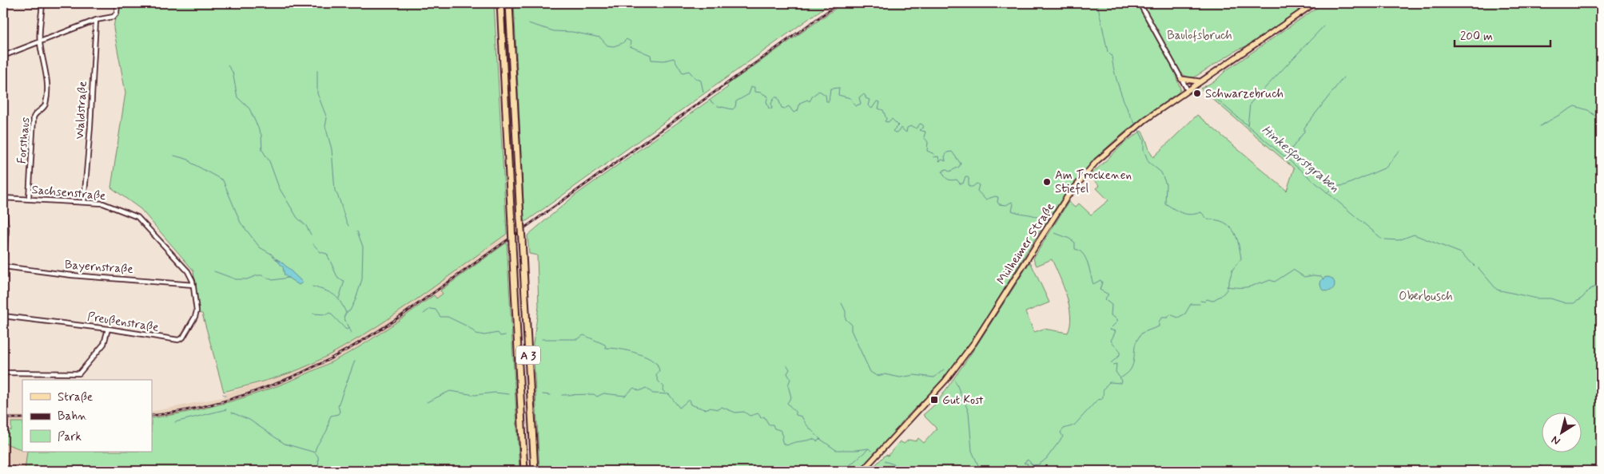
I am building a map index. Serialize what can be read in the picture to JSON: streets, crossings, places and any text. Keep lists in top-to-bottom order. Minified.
{"streets":{"highway":["A 3"],"main road":["Mülheimer Straße"],"street":["Waldstraße","Forsthaus","Sachsenstraße","Bayernstraße","Preußenstraße"]},"crossings":[["Waldstraße","Sachsenstraße"],["Forsthaus","Sachsenstraße"],["Sachsenstraße","Bayernstraße"],["Sachsenstraße","Preußenstraße"],["Bayernstraße","Preußenstraße"]],"water":["Hinkesforstgraben"],"parks":["Baulofsbruch","Oberbusch"],"places":{"other":["Schwarzebruch","Am Trockenen Stiefel"],"transit":["Gut Kost"]},"legend":["Straße","Bahn","Park"],"scale_bar":"200 m","north":"bottom left"}
